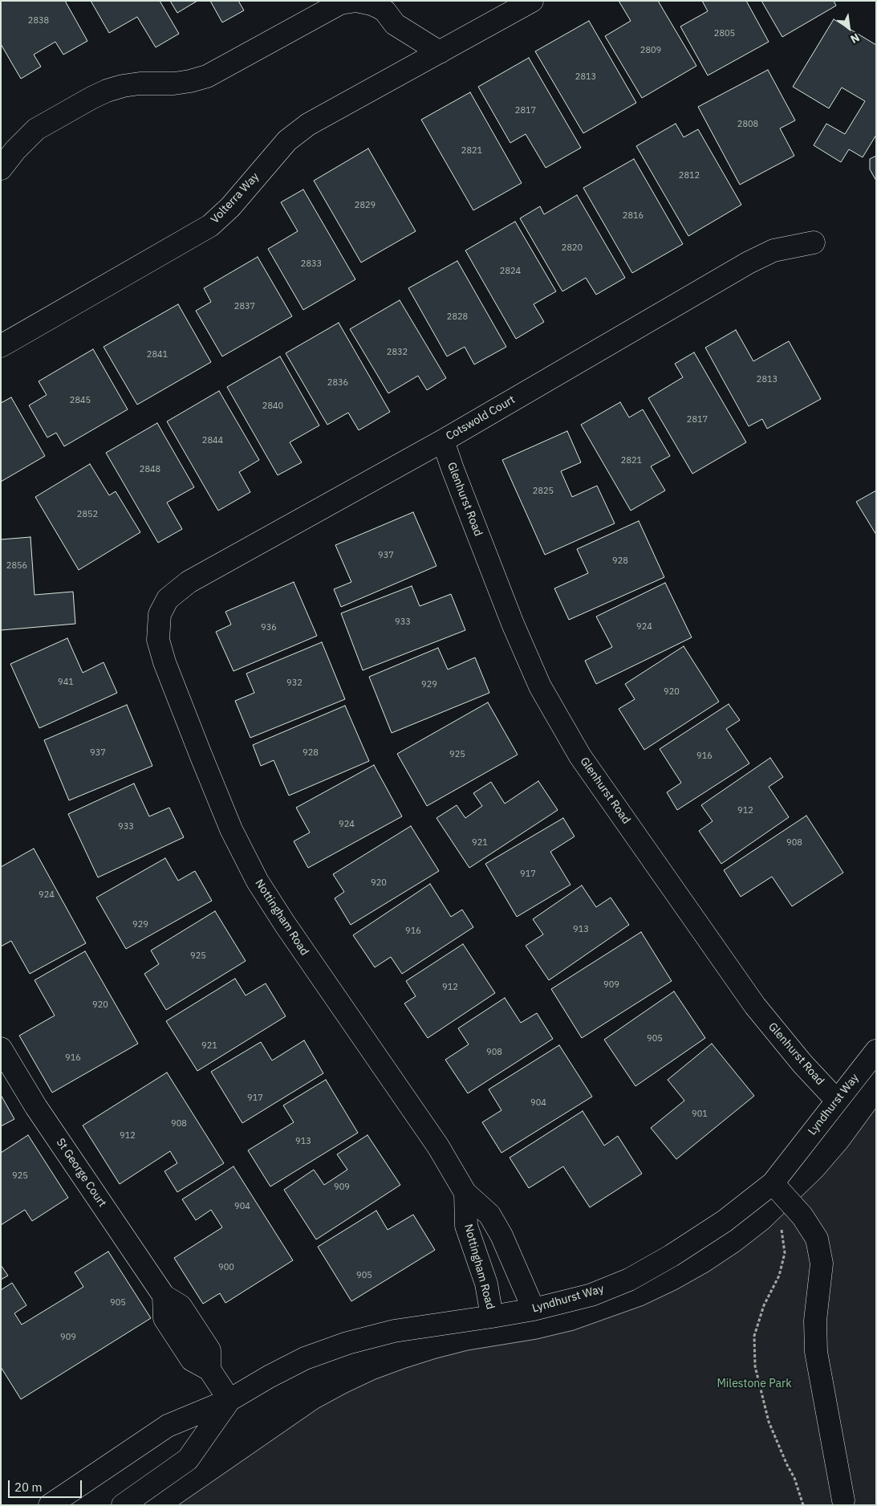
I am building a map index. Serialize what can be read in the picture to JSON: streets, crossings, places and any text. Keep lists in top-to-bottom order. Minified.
{"streets":{"street":["Volterra Way","Cotswold Court","Glenhurst Road","Nottingham Road","Lyndhurst Way","St George Court"]},"crossings":[["Cotswold Court","Glenhurst Road"],["Cotswold Court","Nottingham Road"],["Glenhurst Road","Lyndhurst Way"],["Nottingham Road","Lyndhurst Way"],["Lyndhurst Way","St George Court"]],"parks":["Milestone Park"],"house_numbers":["2838","2805","2809","2813","2817","2808","2821","2812","2829","2816","2820","2833","2824","2837","2828","2832","2841","2813","2836","2845","2840","2817","2844","2821","2848","2825","2852","937","928","2856","933","924","936","941","932","929","920","937","928","925","916","912","924","933","921","908","917","920","924","929","913","916","925","909","912","920","905","921","908","916","917","904","901","908","912","913","925","909","904","900","905","905","909"],"scale_bar":"20 m","north":"bottom right"}
